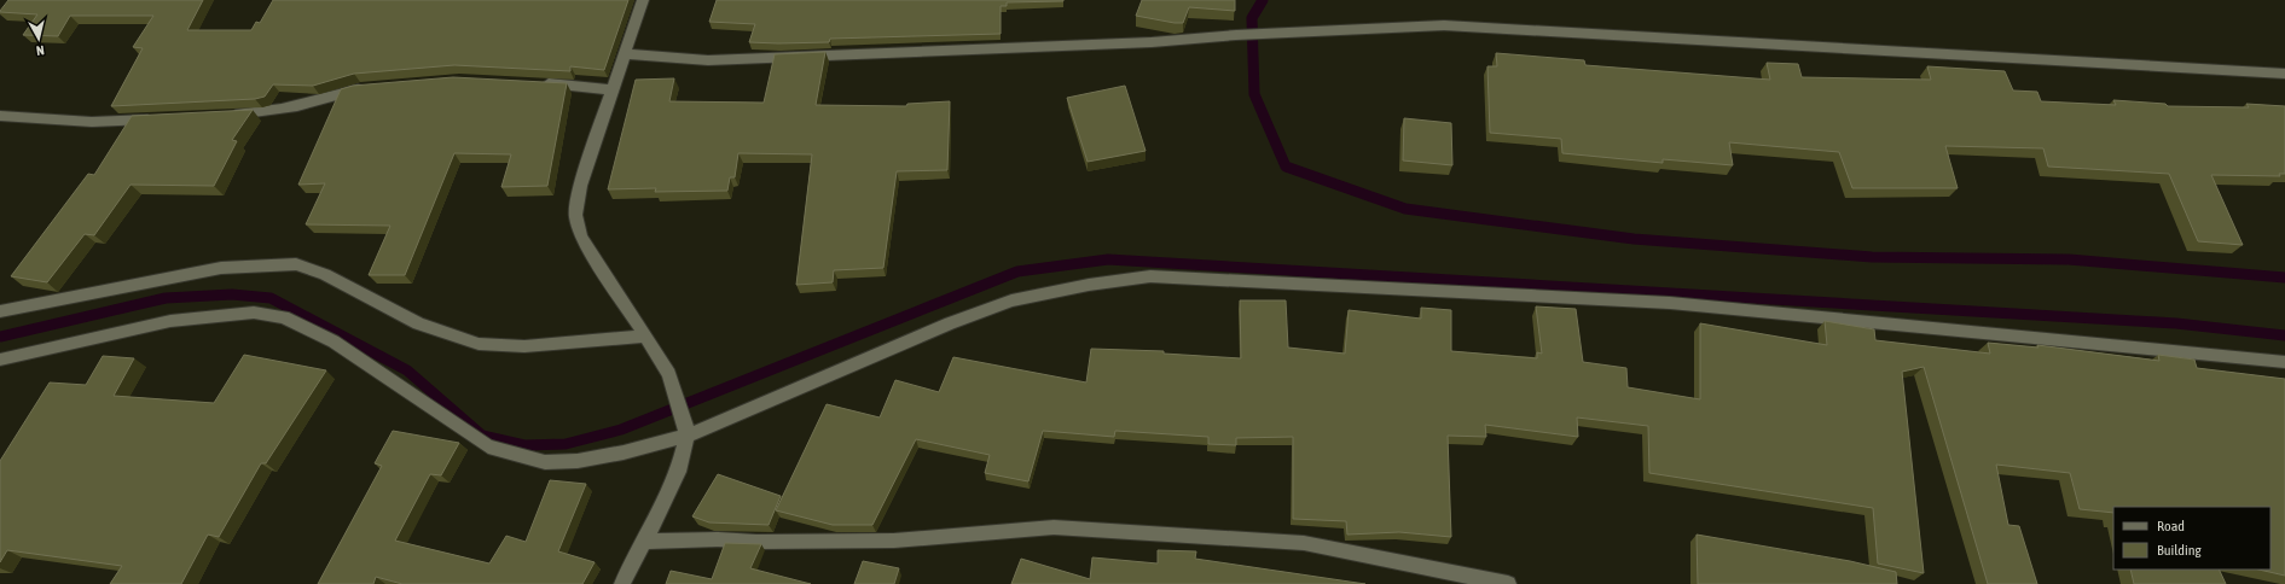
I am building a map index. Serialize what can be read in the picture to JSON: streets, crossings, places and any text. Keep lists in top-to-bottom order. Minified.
{"legend":["Road","Building"],"north":"bottom"}
